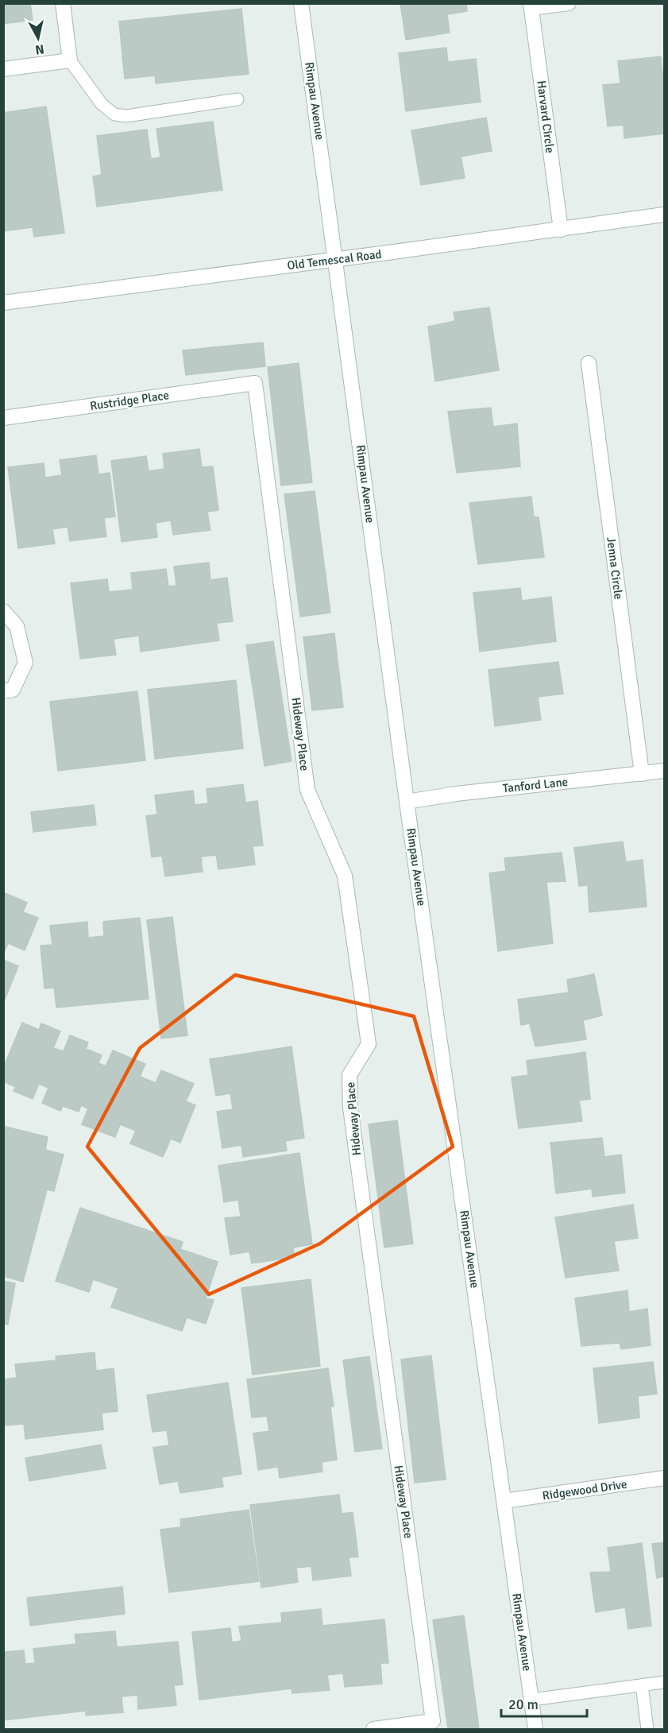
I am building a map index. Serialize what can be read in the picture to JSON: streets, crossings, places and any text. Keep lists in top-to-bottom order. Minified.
{"streets":{"street":["Rimpau Avenue","Harvard Circle","Old Temescal Road","Rustridge Place","Jenna Circle","Hideway Place","Tanford Lane","Ridgewood Drive"]},"crossings":[["Rimpau Avenue","Old Temescal Road"],["Rimpau Avenue","Tanford Lane"],["Rimpau Avenue","Ridgewood Drive"],["Harvard Circle","Old Temescal Road"],["Rustridge Place","Hideway Place"],["Jenna Circle","Tanford Lane"]],"scale_bar":"20 m","north":"bottom"}
